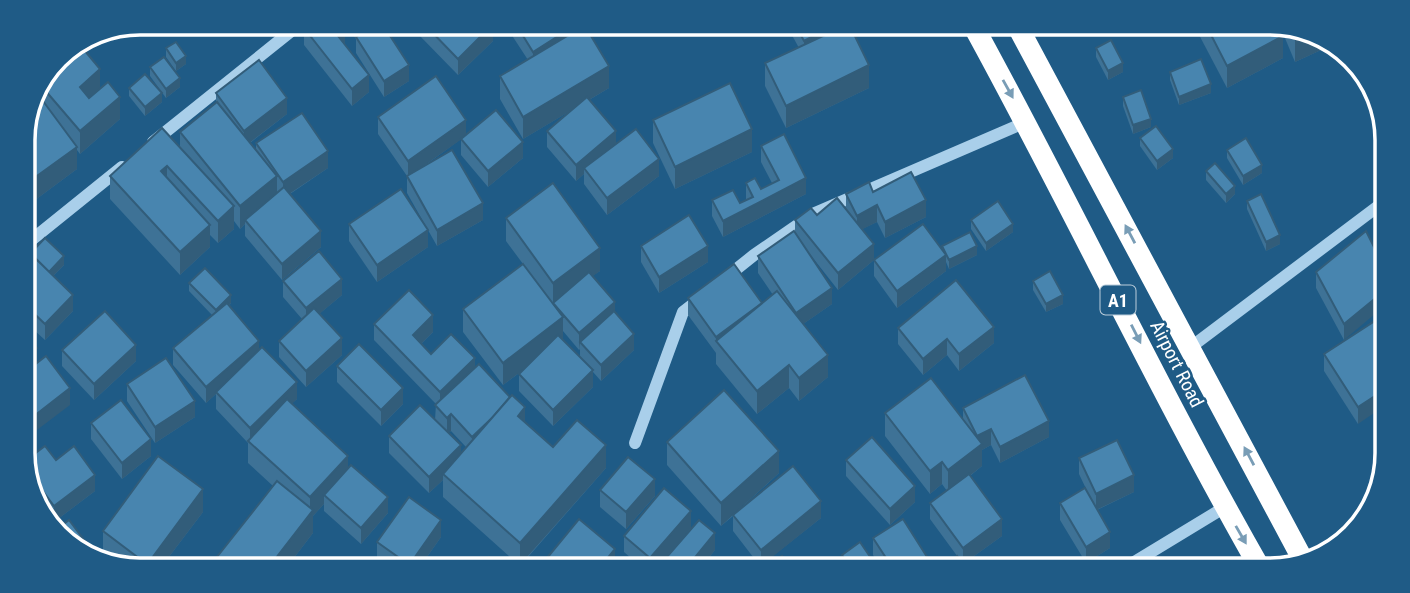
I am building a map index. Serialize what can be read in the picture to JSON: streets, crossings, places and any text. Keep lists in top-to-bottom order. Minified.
{"streets":{"highway":["A1","Airport Road"]}}
